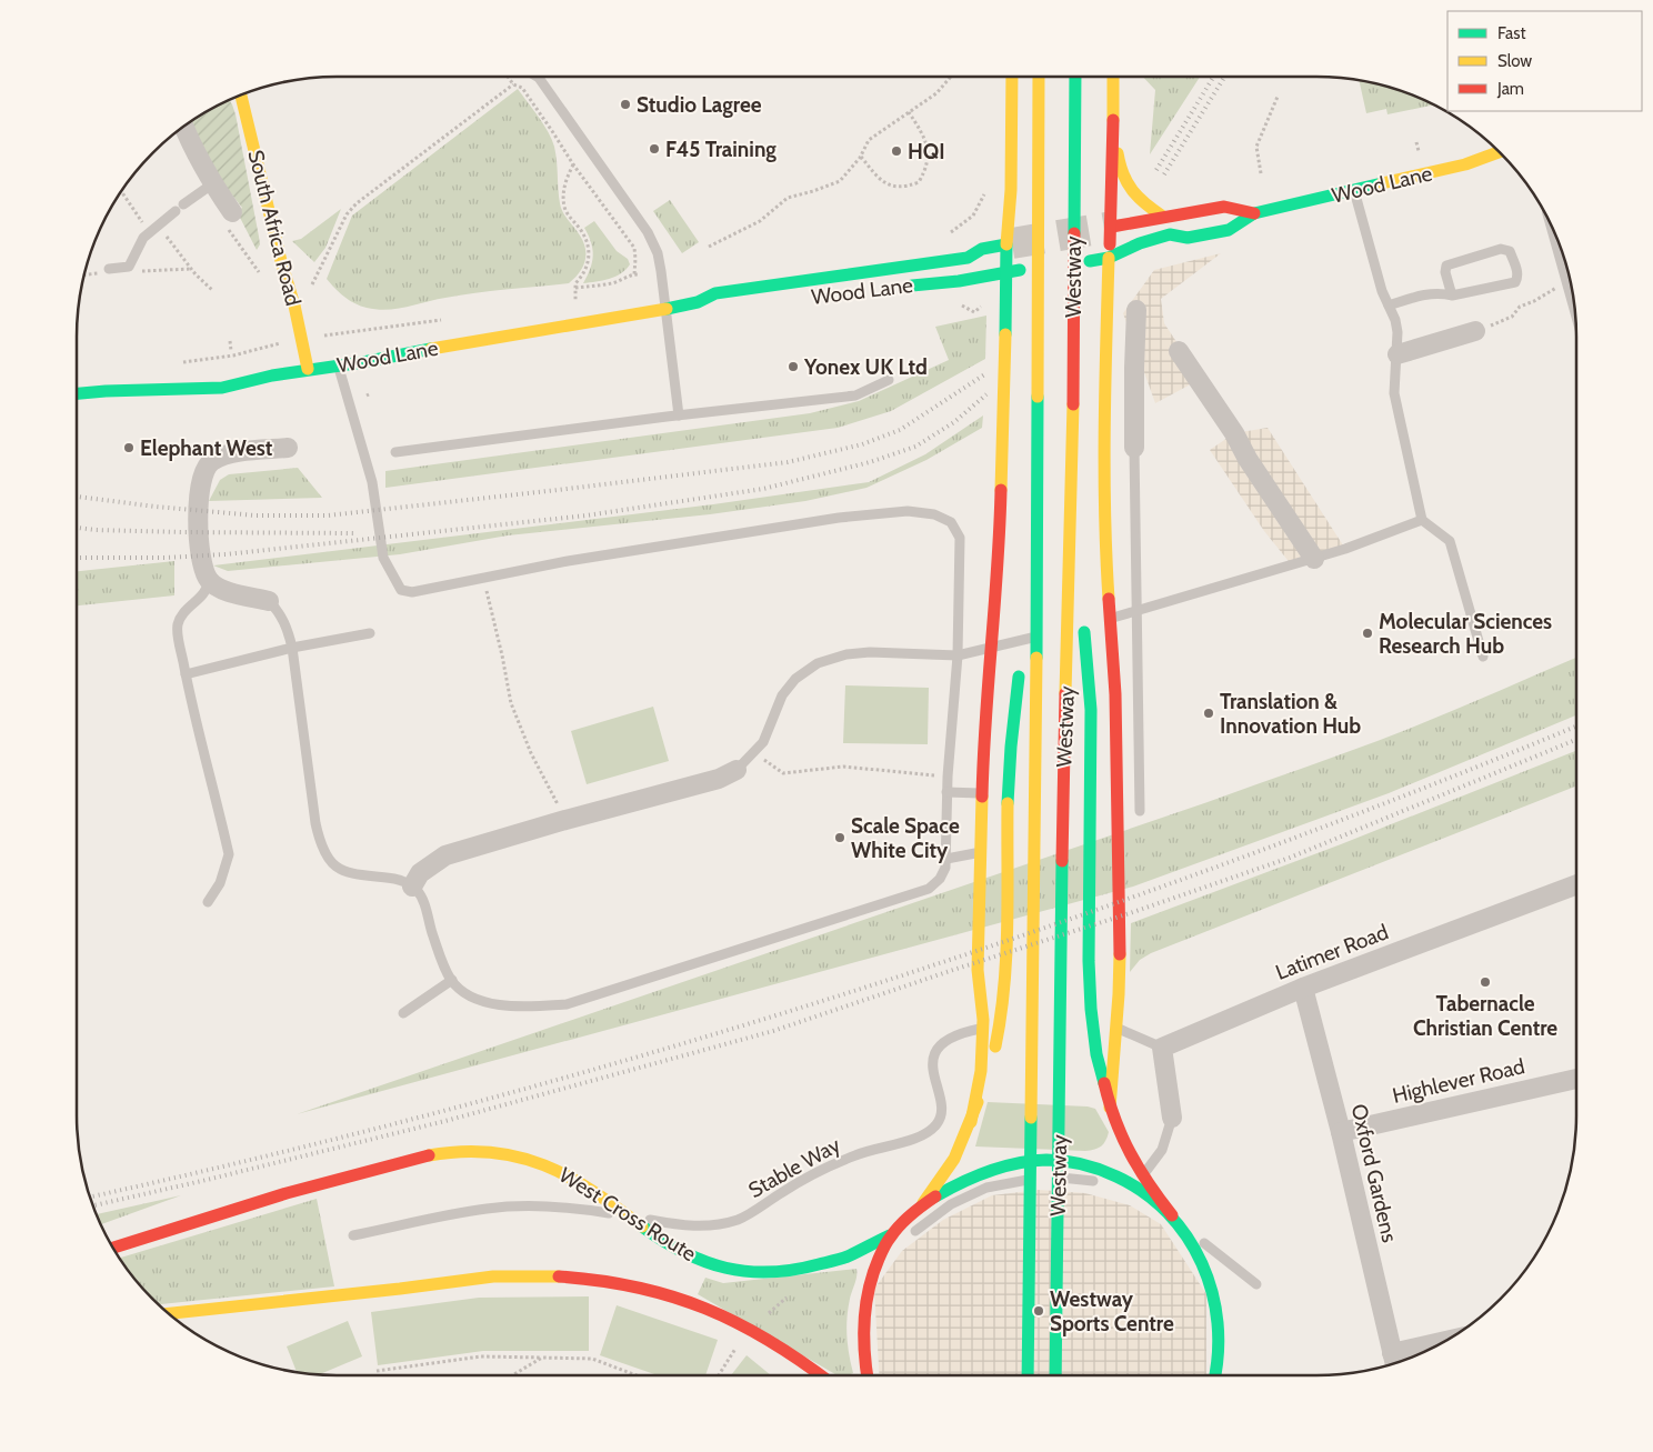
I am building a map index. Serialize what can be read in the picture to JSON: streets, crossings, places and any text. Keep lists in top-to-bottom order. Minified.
{"streets":{"main road":["Wood Lane","South Africa Road","Westway","West Cross Route"],"street":["Latimer Road","Highlever Road","Oxford Gardens"],"lane":["Stable Way"]},"crossings":[["Wood Lane","South Africa Road"],["Latimer Road","Stable Way"],["Latimer Road","Oxford Gardens"],["Highlever Road","Oxford Gardens"]],"places":["Studio Lagree","F45 Training","HQI","Yonex UK Ltd","Elephant West","Molecular Sciences Research Hub","Translation & Innovation Hub","Scale Space White City","Tabernacle Christian Centre","Westway Sports Centre"],"legend":["Fast","Slow","Jam"]}
